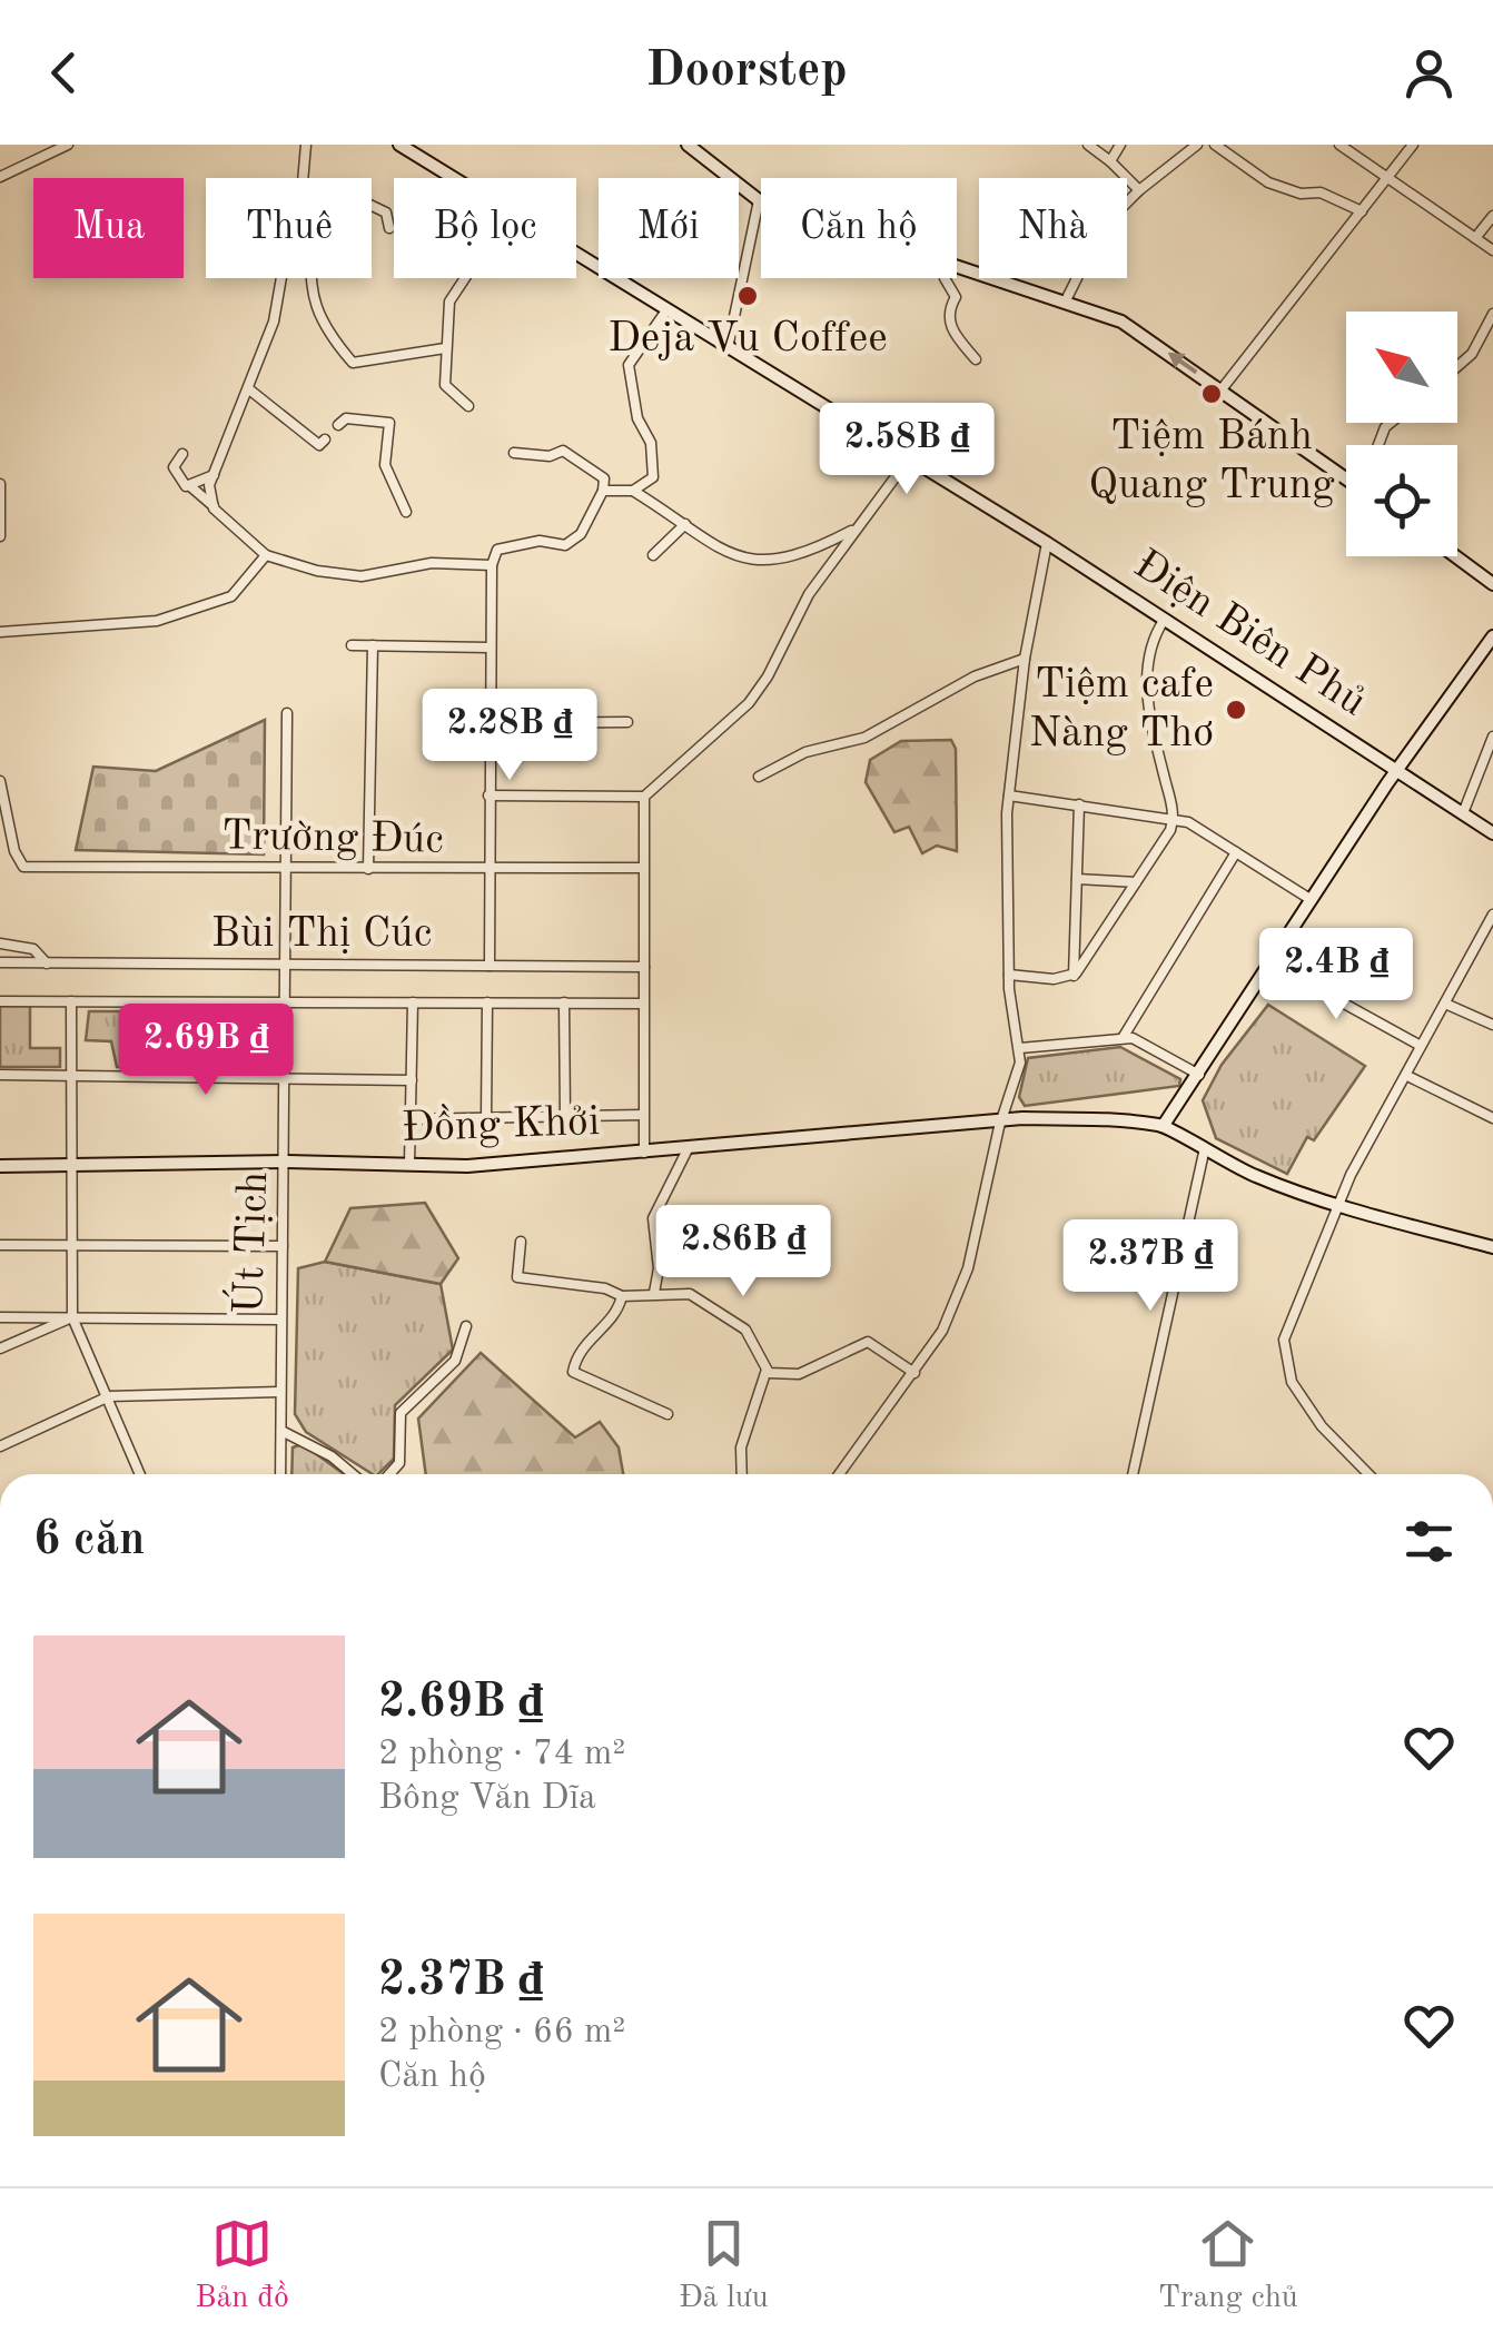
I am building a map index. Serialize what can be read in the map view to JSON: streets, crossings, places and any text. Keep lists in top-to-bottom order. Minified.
{"streets":{"street":["Điện Biên Phủ","Trường Đúc","Bùi Thị Cúc","Đồng Khởi","Út Tịch"]},"crossings":[["Trường Đúc","Út Tịch"],["Bùi Thị Cúc","Út Tịch"],["Đồng Khởi","Út Tịch"]],"places":["Deja Vu Coffee","Tiệm Bánh Quang Trung","Tiệm cafe Nàng Thơ"],"north":"top left","page":{"header":"Doorstep","chip":["Mua","Thuê","Bộ lọc","Mới","Căn hộ","Nhà"],"price":["2.58B ₫","2.28B ₫","2.4B ₫","2.69B ₫","2.86B ₫","2.37B ₫"],"heading":"6 căn","list":[{"name":"2.69B ₫","note":"2 phòng · 74 m² · Bông Văn Dĩa"},{"name":"2.37B ₫","note":"2 phòng · 66 m² · Căn hộ"}],"tabs":["Bản đồ","Đã lưu","Trang chủ"]}}
